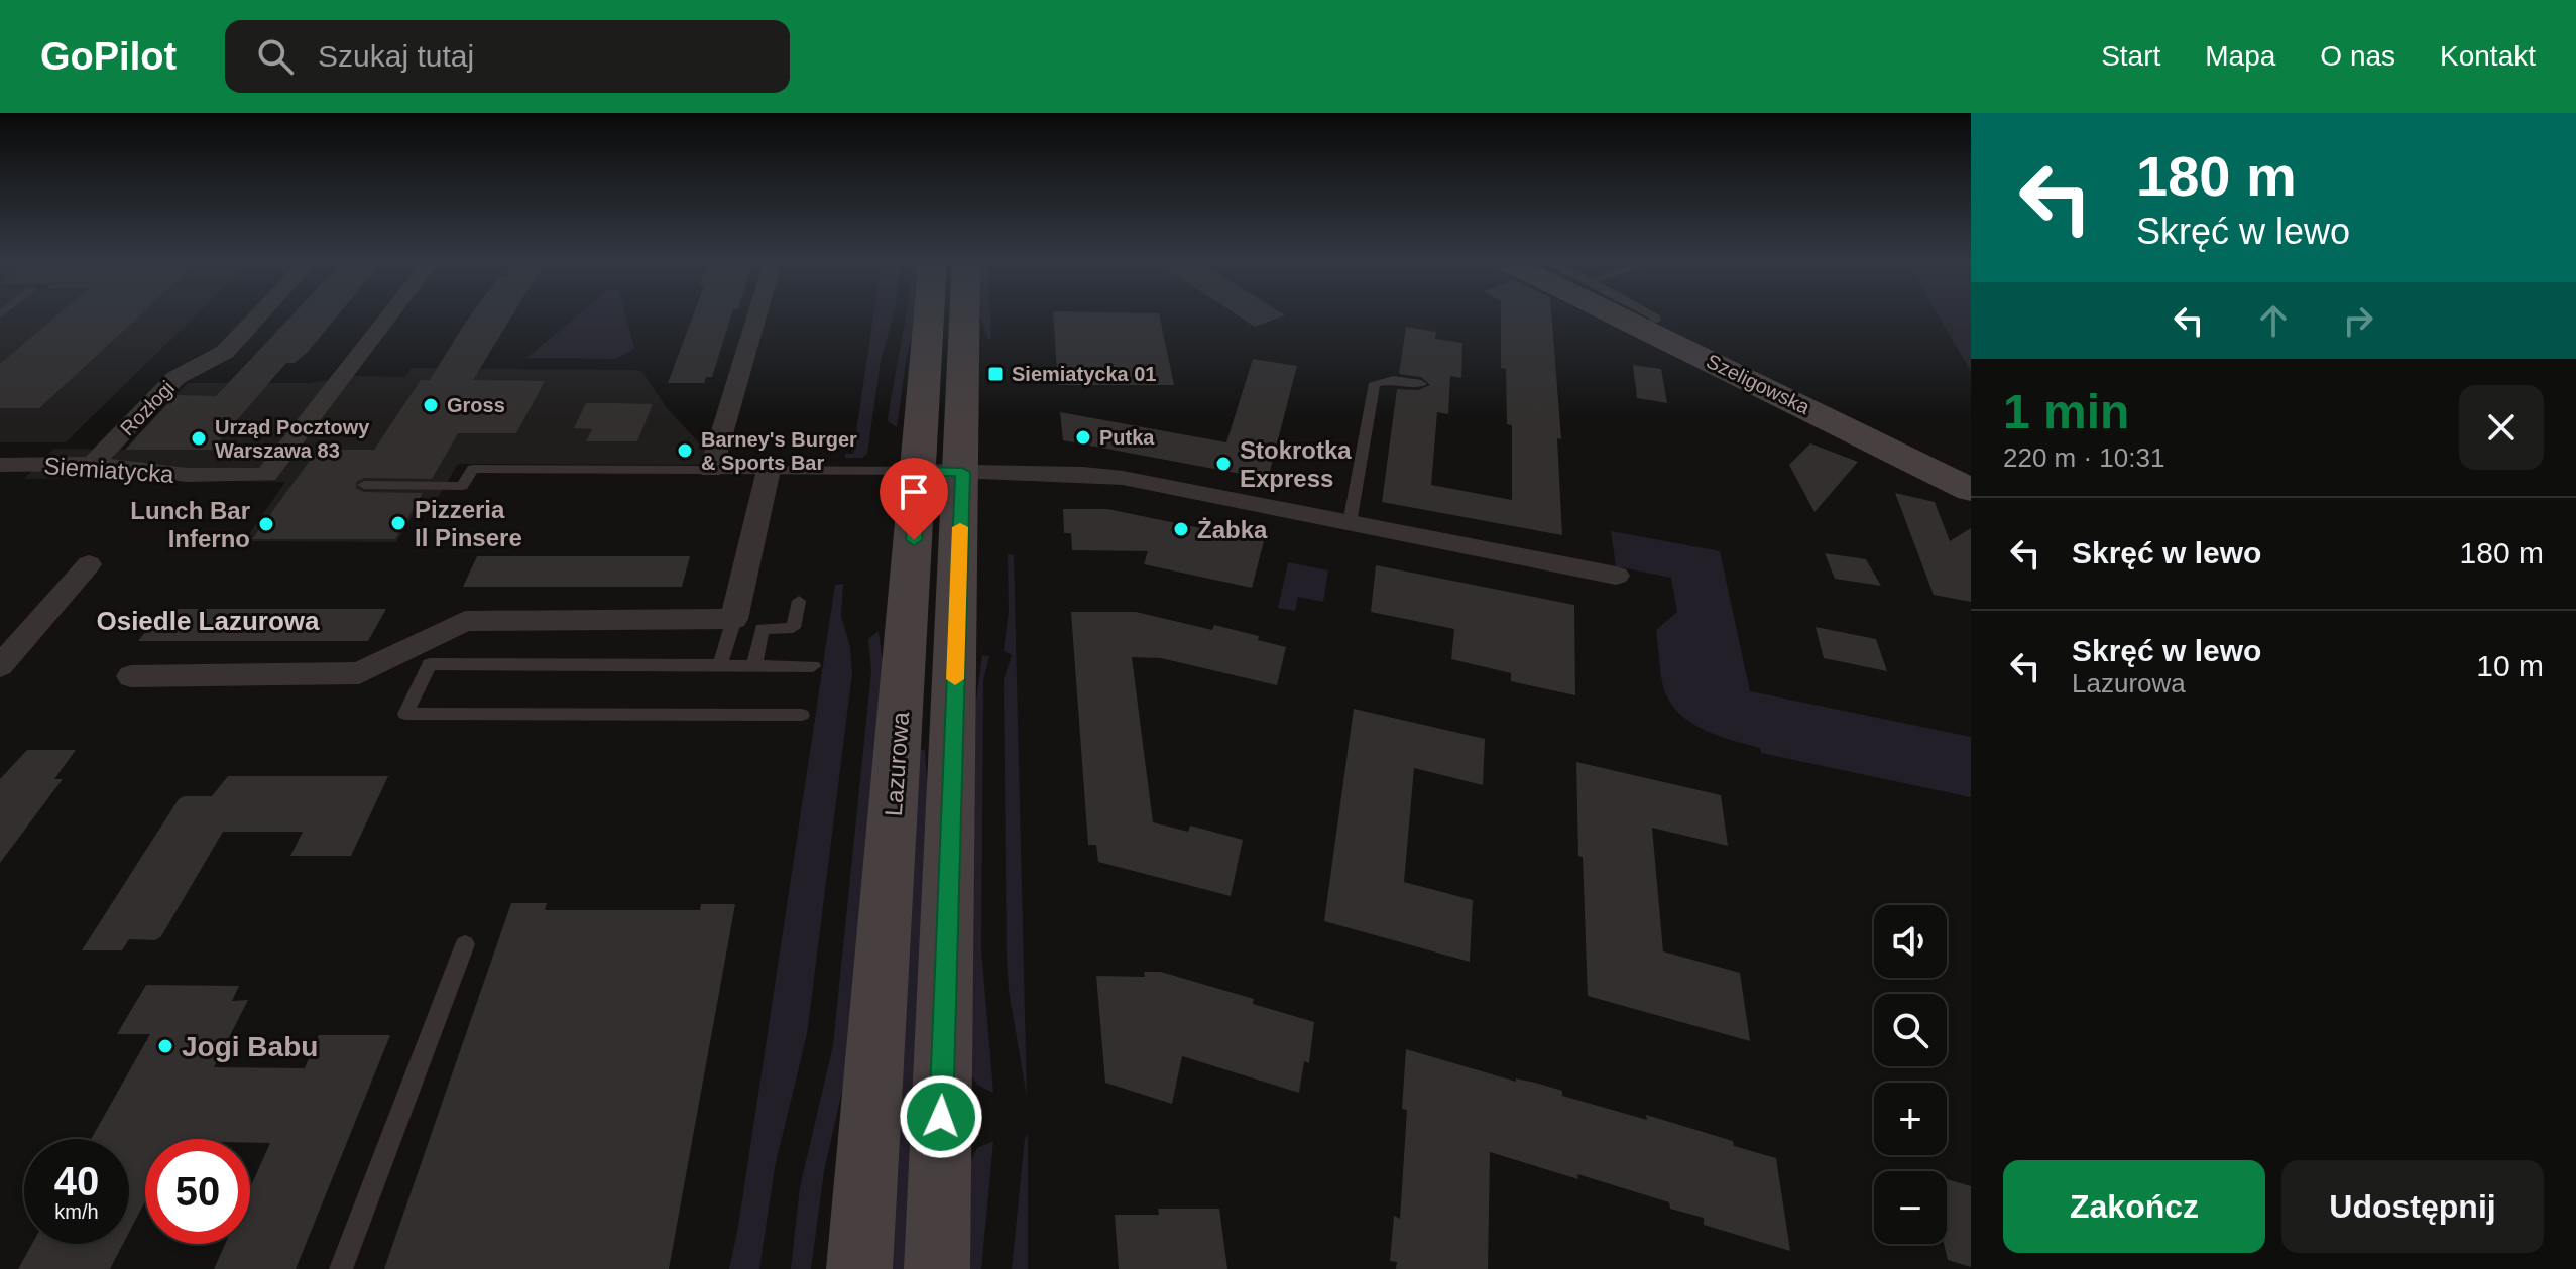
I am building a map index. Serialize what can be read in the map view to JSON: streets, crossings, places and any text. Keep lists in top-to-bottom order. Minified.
{"streets":{"main road":["Szeligowska","Lazurowa"],"street":["Rozłogi","Siemiatycka"]},"crossings":[["Rozłogi","Siemiatycka"]],"districts":["Osiedle Lazurowa"],"places":{"transit":["Siemiatycka 01"],"other":["Gross","Putka","Urząd Pocztowy Warszawa 83","Barney's Burger & Sports Bar","Stokrotka Express","Pizzeria Il Pinsere","Lunch Bar Inferno","Żabka","Jogi Babu"]},"page":{"header":"GoPilot","search":"Szukaj tutaj","nav":["Start","Mapa","O nas","Kontakt"],"turn":["180 m","Skręć w lewo"],"heading":["1 min","220 m · 10:31"],"list":[{"name":"Skręć w lewo","value":"180 m"},{"name":"Skręć w lewo","note":"Lazurowa","value":"10 m"}],"map_buttons":["+","−"],"speed":"40 km/h","limit":"50","buttons":["Zakończ","Udostępnij"]}}
